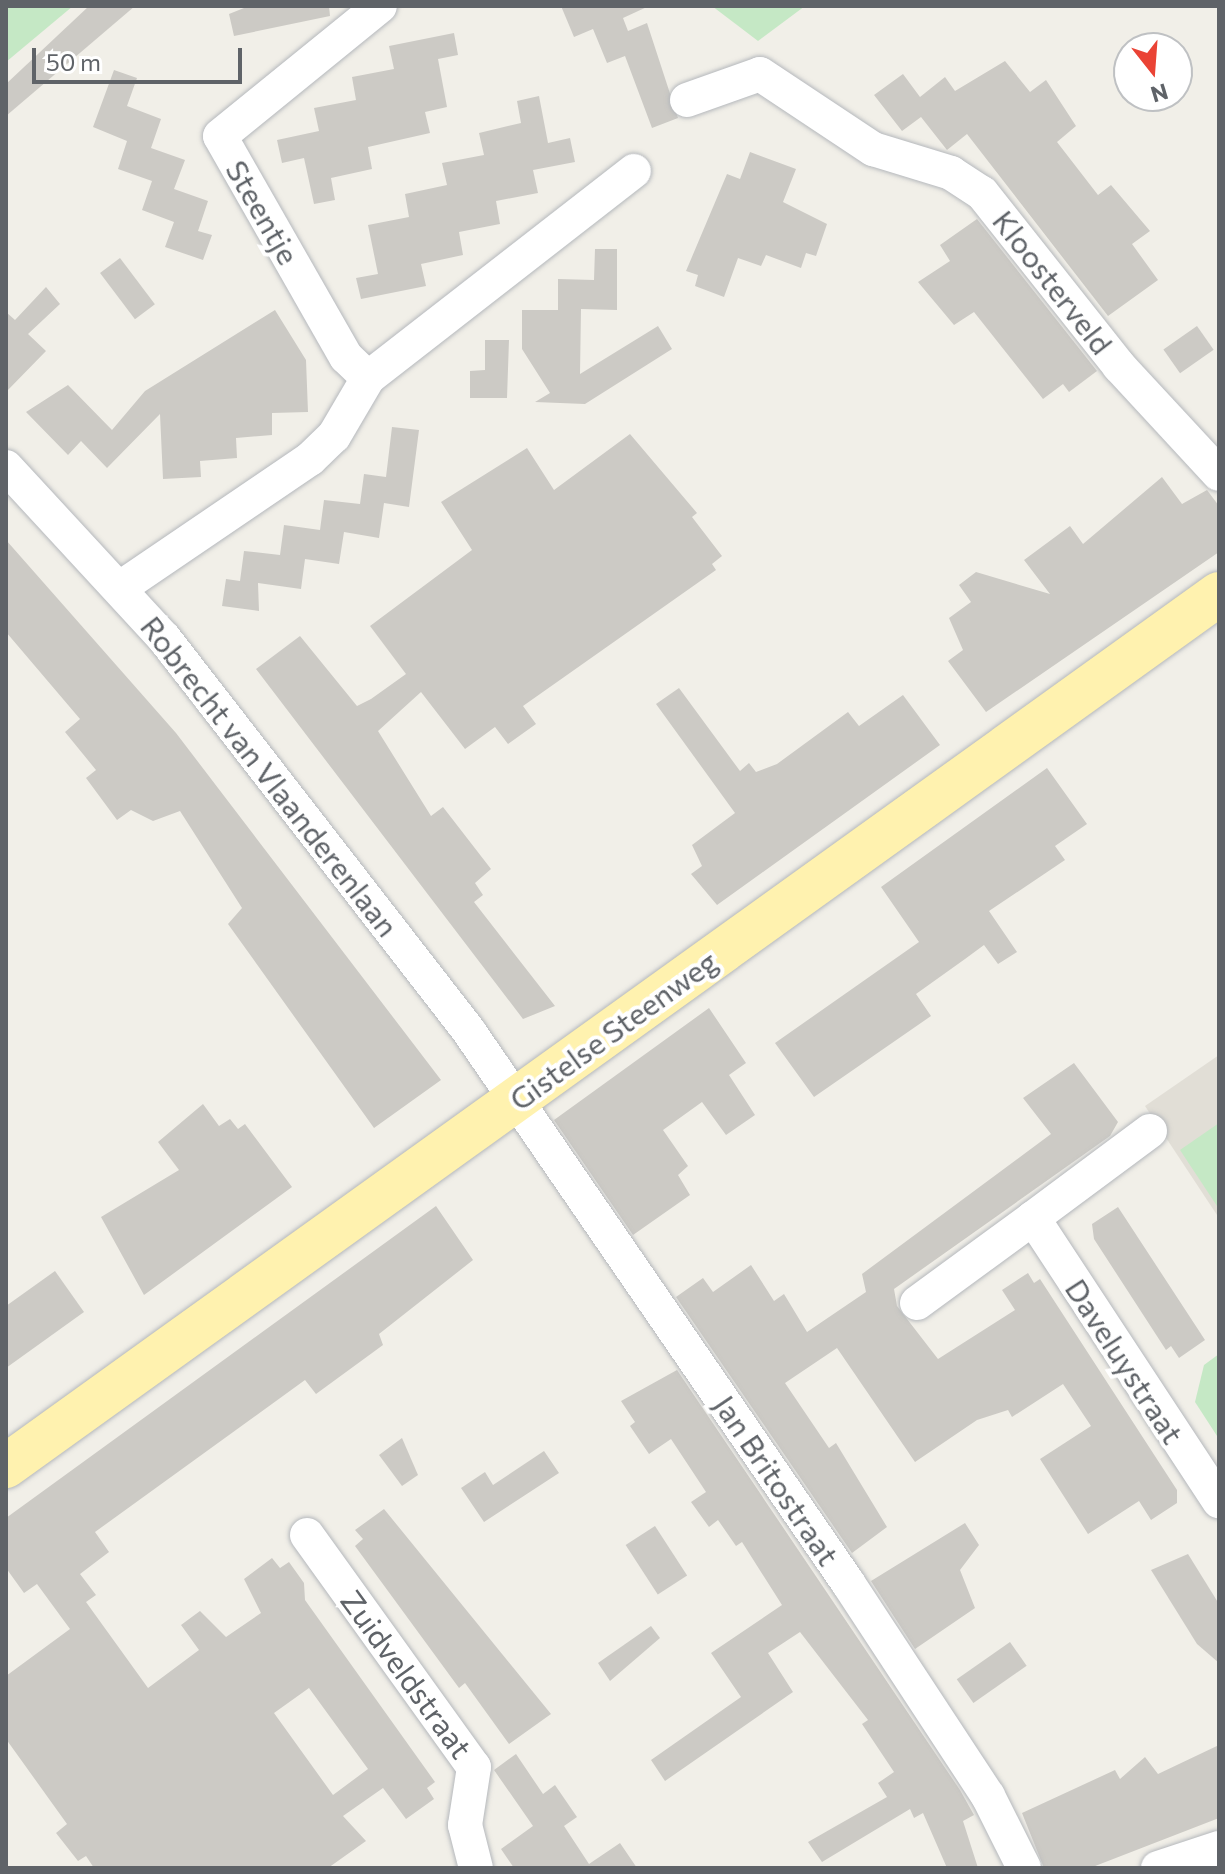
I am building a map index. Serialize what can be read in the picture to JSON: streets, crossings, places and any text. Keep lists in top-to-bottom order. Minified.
{"streets":{"main road":["Gistelse Steenweg"],"street":["Steentje","Kloosterveld","Robrecht van Vlaanderenlaan","Daveluystraat","Jan Britostraat","Zuidveldstraat"]},"crossings":[["Robrecht van Vlaanderenlaan","Gistelse Steenweg"],["Robrecht van Vlaanderenlaan","Jan Britostraat"],["Gistelse Steenweg","Jan Britostraat"]],"scale_bar":"50 m","north":"bottom"}
